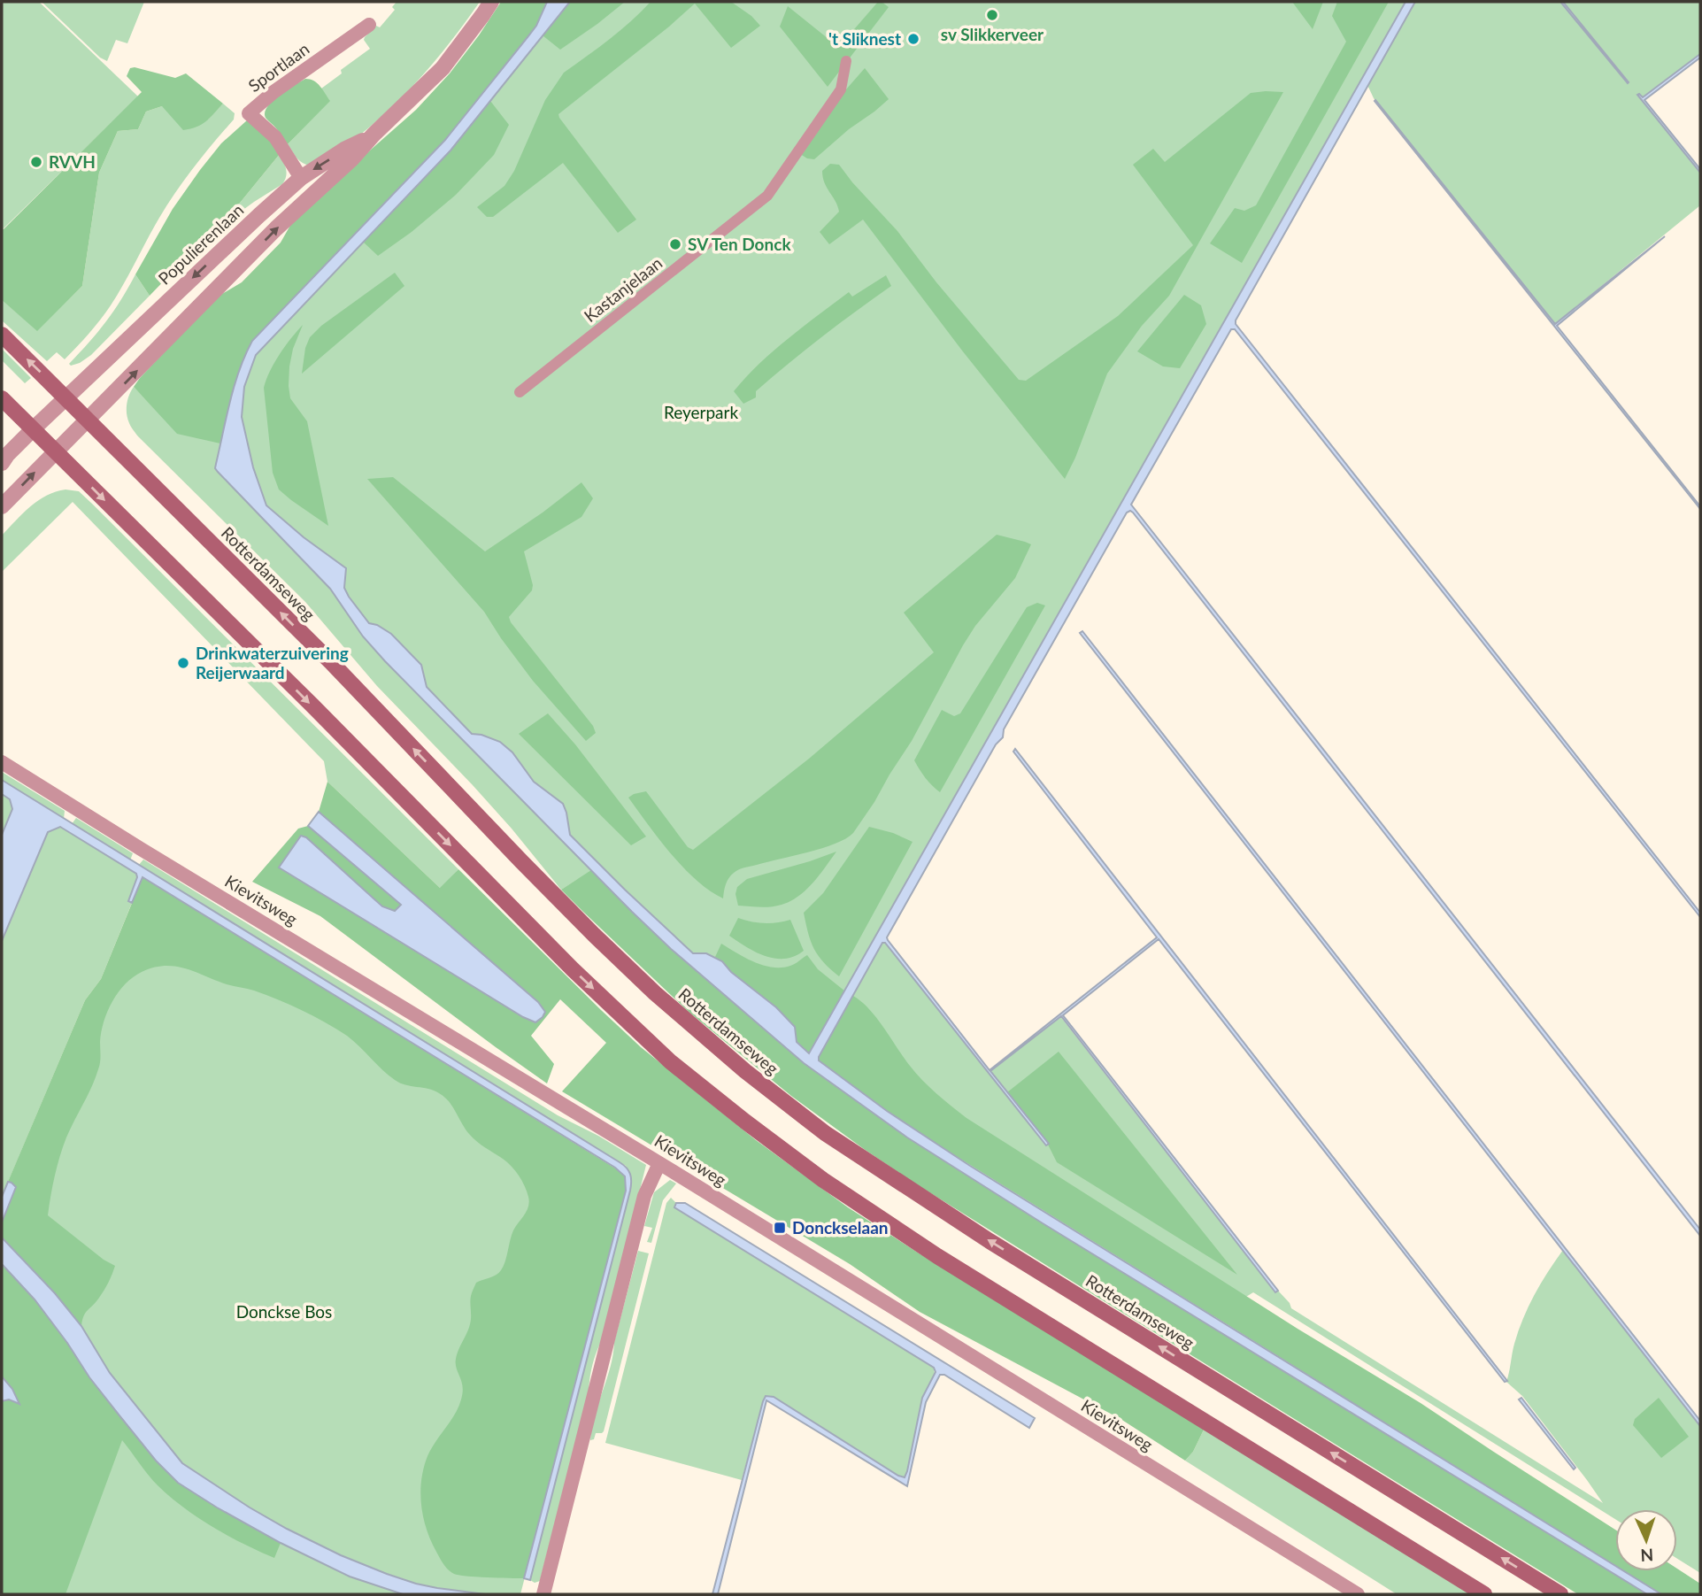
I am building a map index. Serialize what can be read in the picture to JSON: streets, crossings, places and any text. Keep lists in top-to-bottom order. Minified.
{"streets":{"main road":["Rotterdamseweg"],"street":["Sportlaan","Populierenlaan","Kastanjelaan","Kievitsweg"]},"crossings":[["Sportlaan","Populierenlaan"],["Populierenlaan","Rotterdamseweg"]],"parks":["Reyerpark","Donckse Bos"],"places":{"other":["sv Slikkerveer","'t Sliknest","RVVH","SV Ten Donck","Drinkwaterzuivering Reijerwaard"],"transit":["Donckselaan"]},"north":"bottom"}
